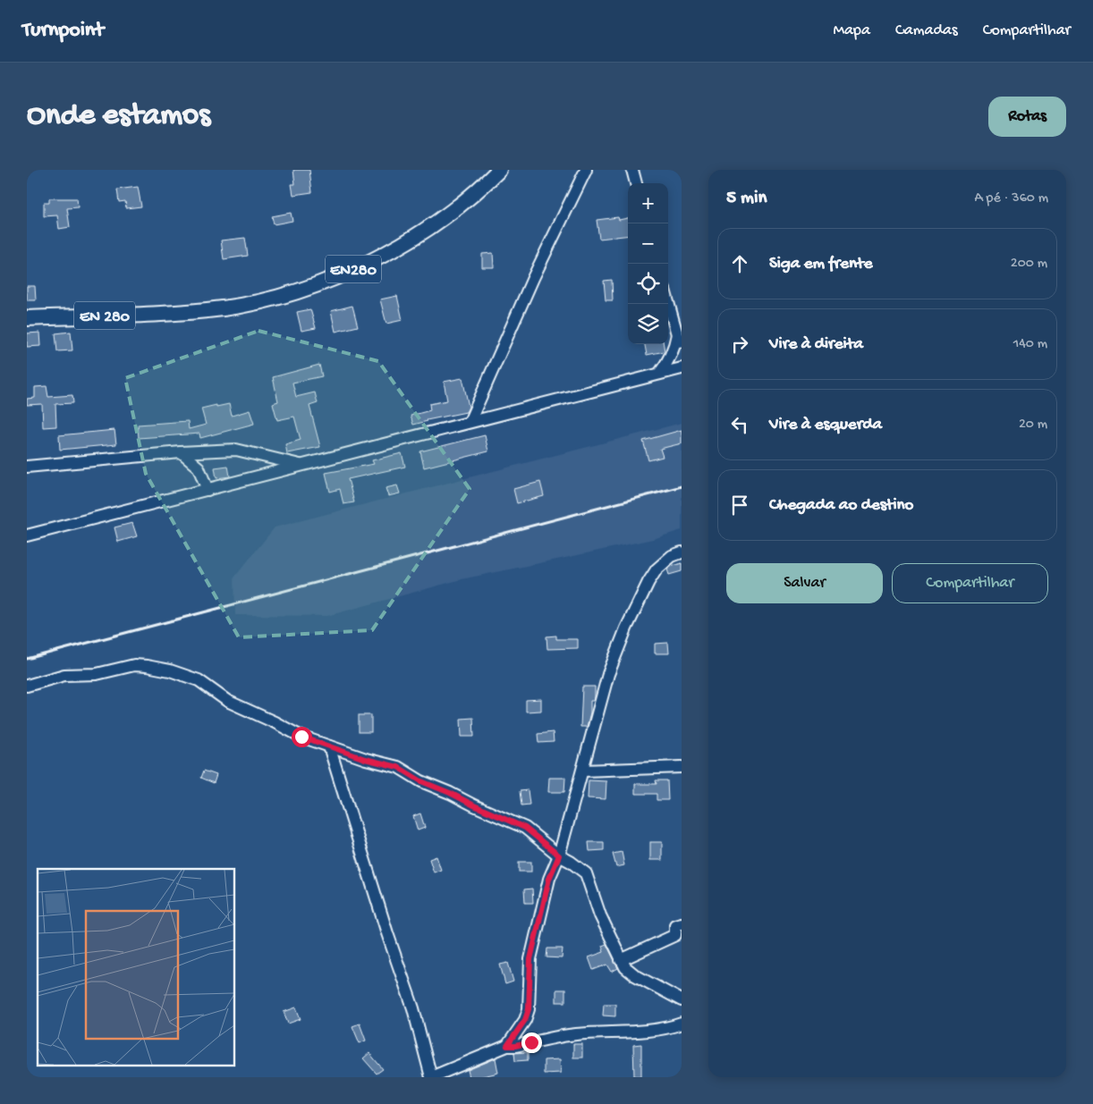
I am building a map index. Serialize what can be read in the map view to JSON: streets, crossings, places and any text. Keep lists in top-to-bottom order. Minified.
{"streets":{"main road":["EN280","EN 280"]},"crossings":[["EN280","EN 280"]],"page":{"header":"Turnpoint","nav":["Mapa","Camadas","Compartilhar"],"buttons":["Rotas",["Salvar","Compartilhar"]],"title":"Onde estamos","heading":["5 min","A pé · 360 m"],"map_buttons":["+","−"],"list":[["Siga em frente","200 m"],["Vire à direita","140 m"],["Vire à esquerda","20 m"],"Chegada ao destino"]}}
